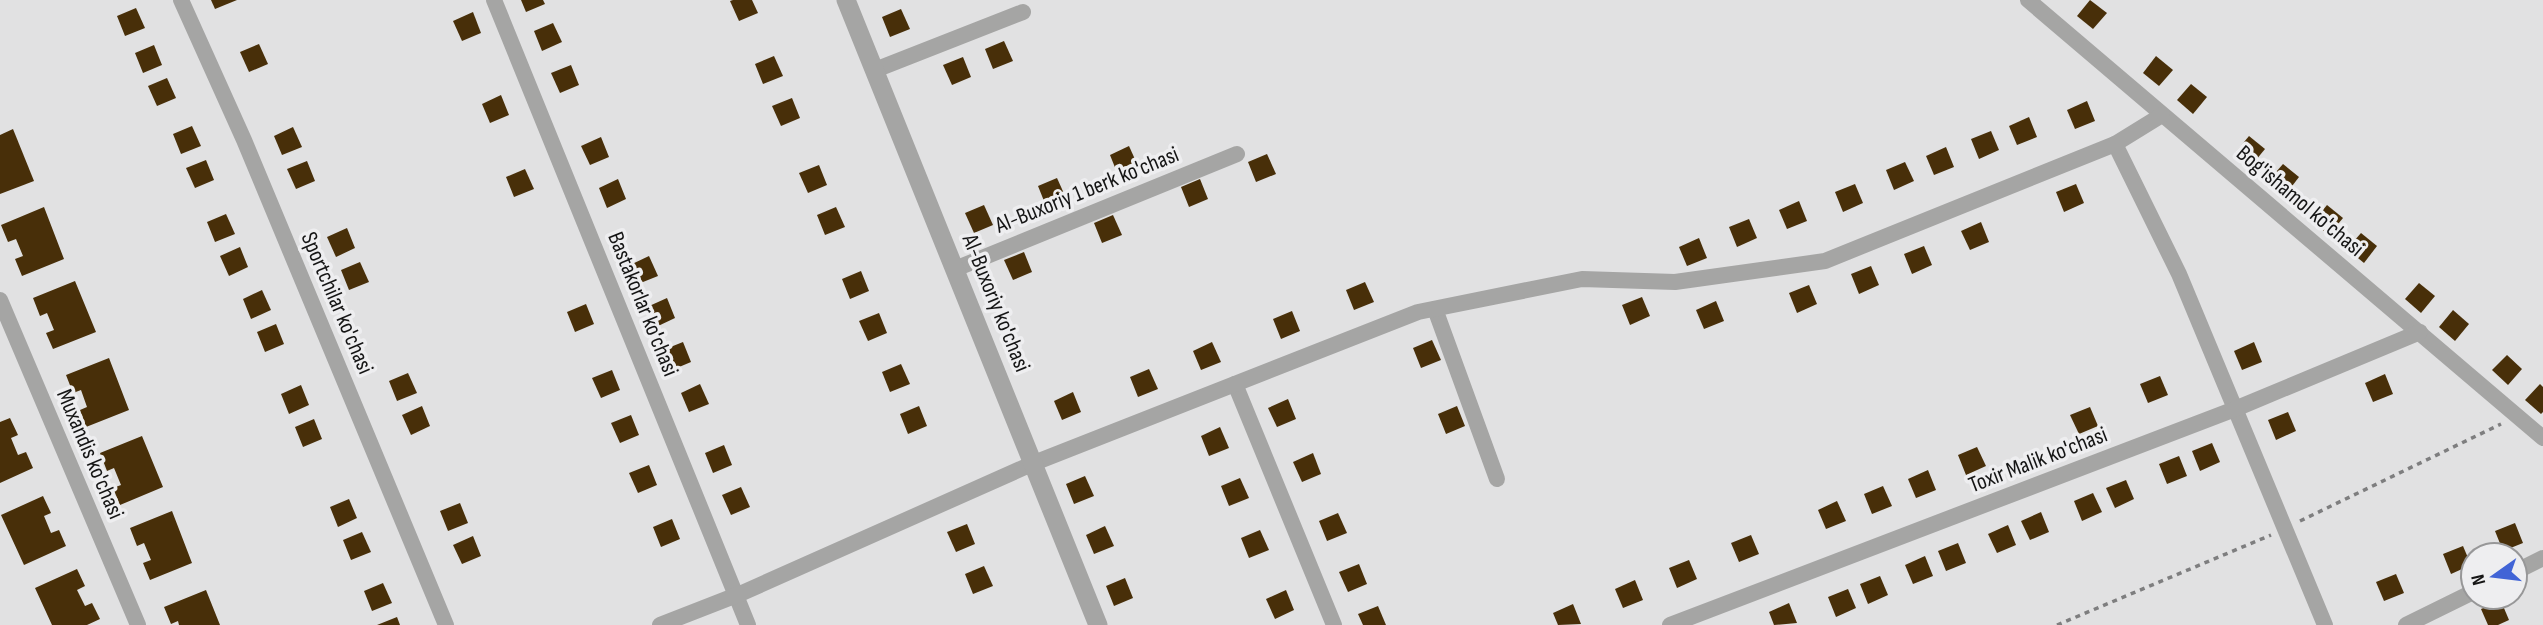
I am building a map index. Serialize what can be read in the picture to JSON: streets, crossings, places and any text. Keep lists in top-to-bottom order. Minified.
{"streets":{"street":["Al-Buxoriy 1 berk ko'chasi","Bog'ishamol ko'chasi","Sportchilar ko'chasi","Al-Buxoriy ko'chasi","Bastakorlar ko'chasi","Muxandis ko'chasi","Toxir Malik ko'chasi"]},"crossings":[["Al-Buxoriy 1 berk ko'chasi","Al-Buxoriy ko'chasi"],["Bog'ishamol ko'chasi","Toxir Malik ko'chasi"]],"north":"left"}
